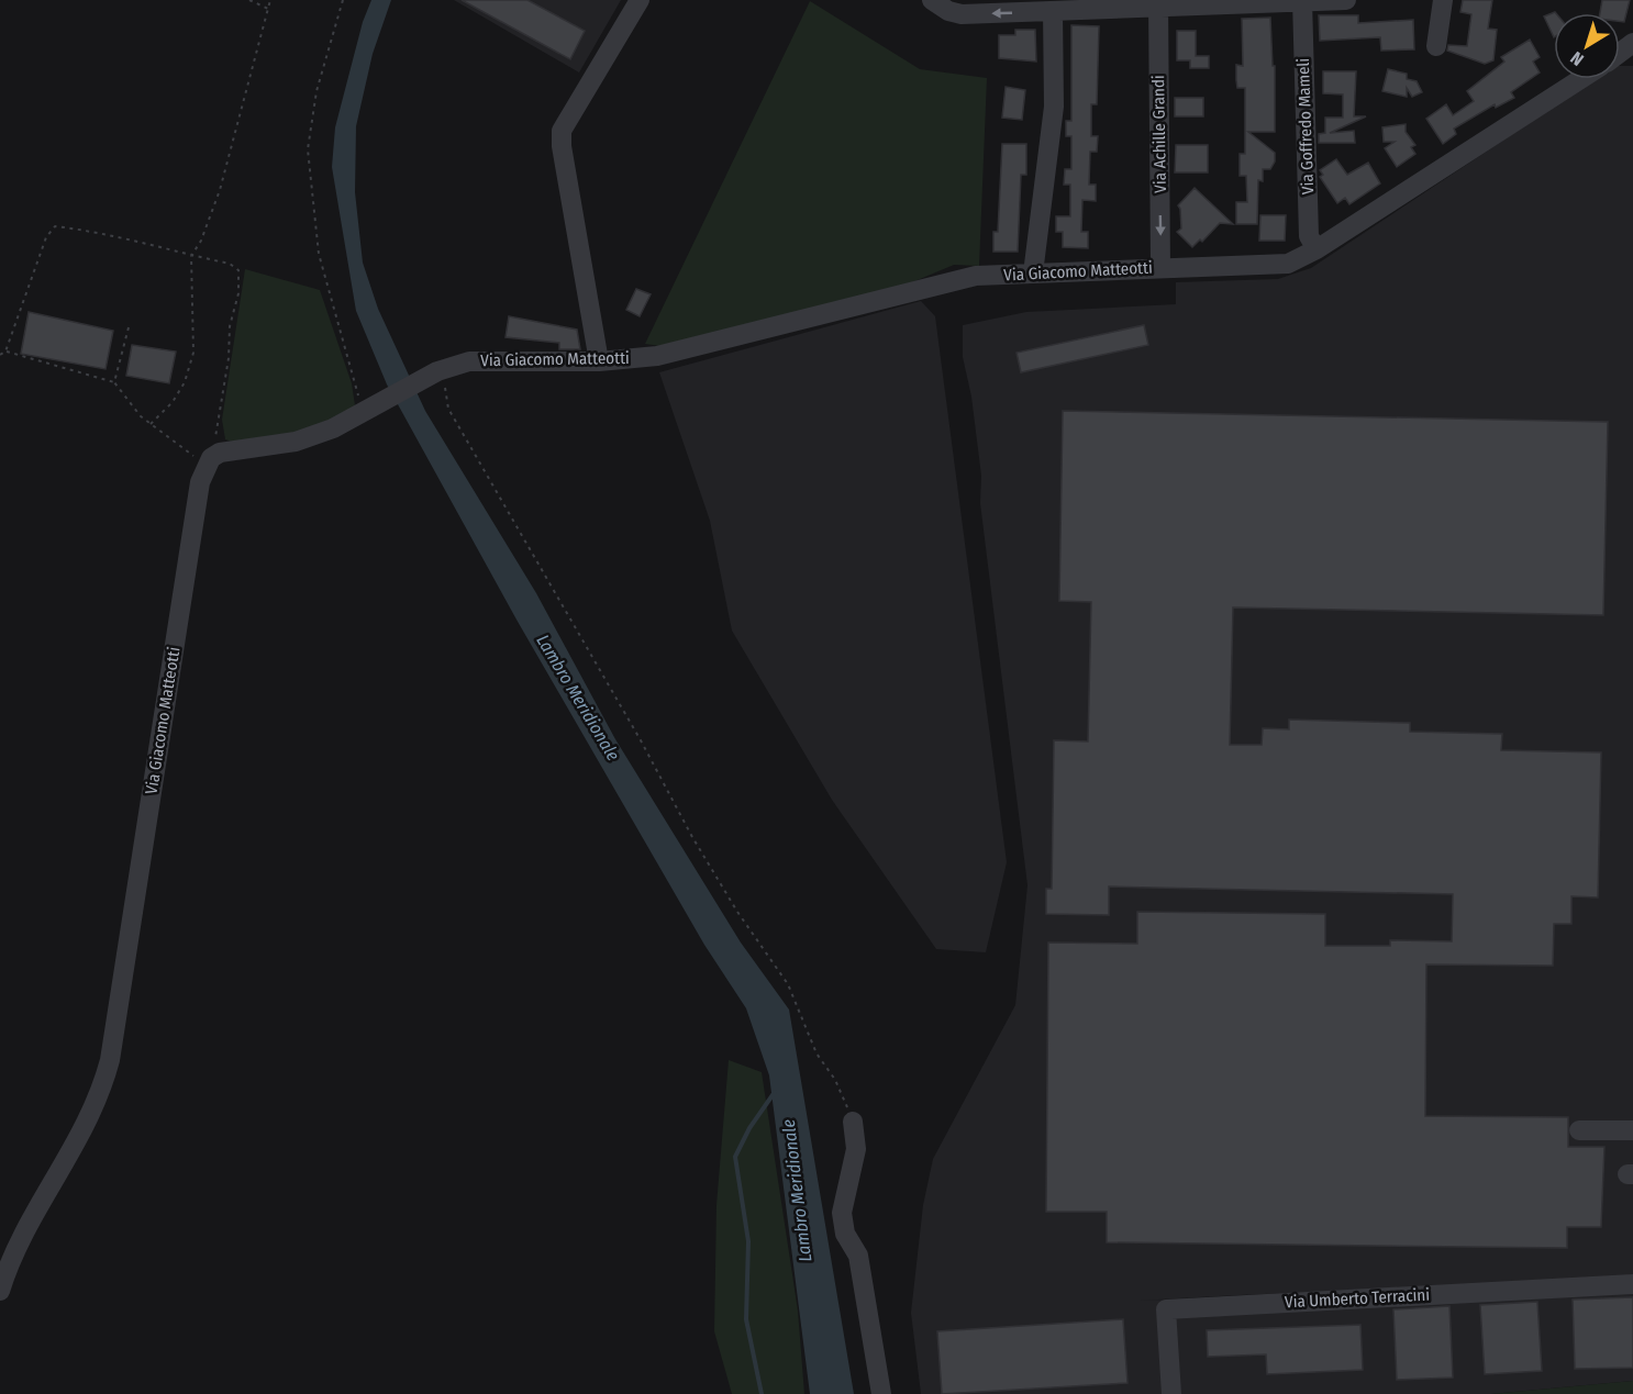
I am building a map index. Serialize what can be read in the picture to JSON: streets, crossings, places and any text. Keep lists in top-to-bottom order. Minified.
{"streets":{"street":["Via Goffredo Mameli","Via Achille Grandi","Via Giacomo Matteotti","Via Umberto Terracini"]},"crossings":[["Via Goffredo Mameli","Via Giacomo Matteotti"],["Via Achille Grandi","Via Giacomo Matteotti"]],"water":["Lambro Meridionale"],"north":"bottom left"}
